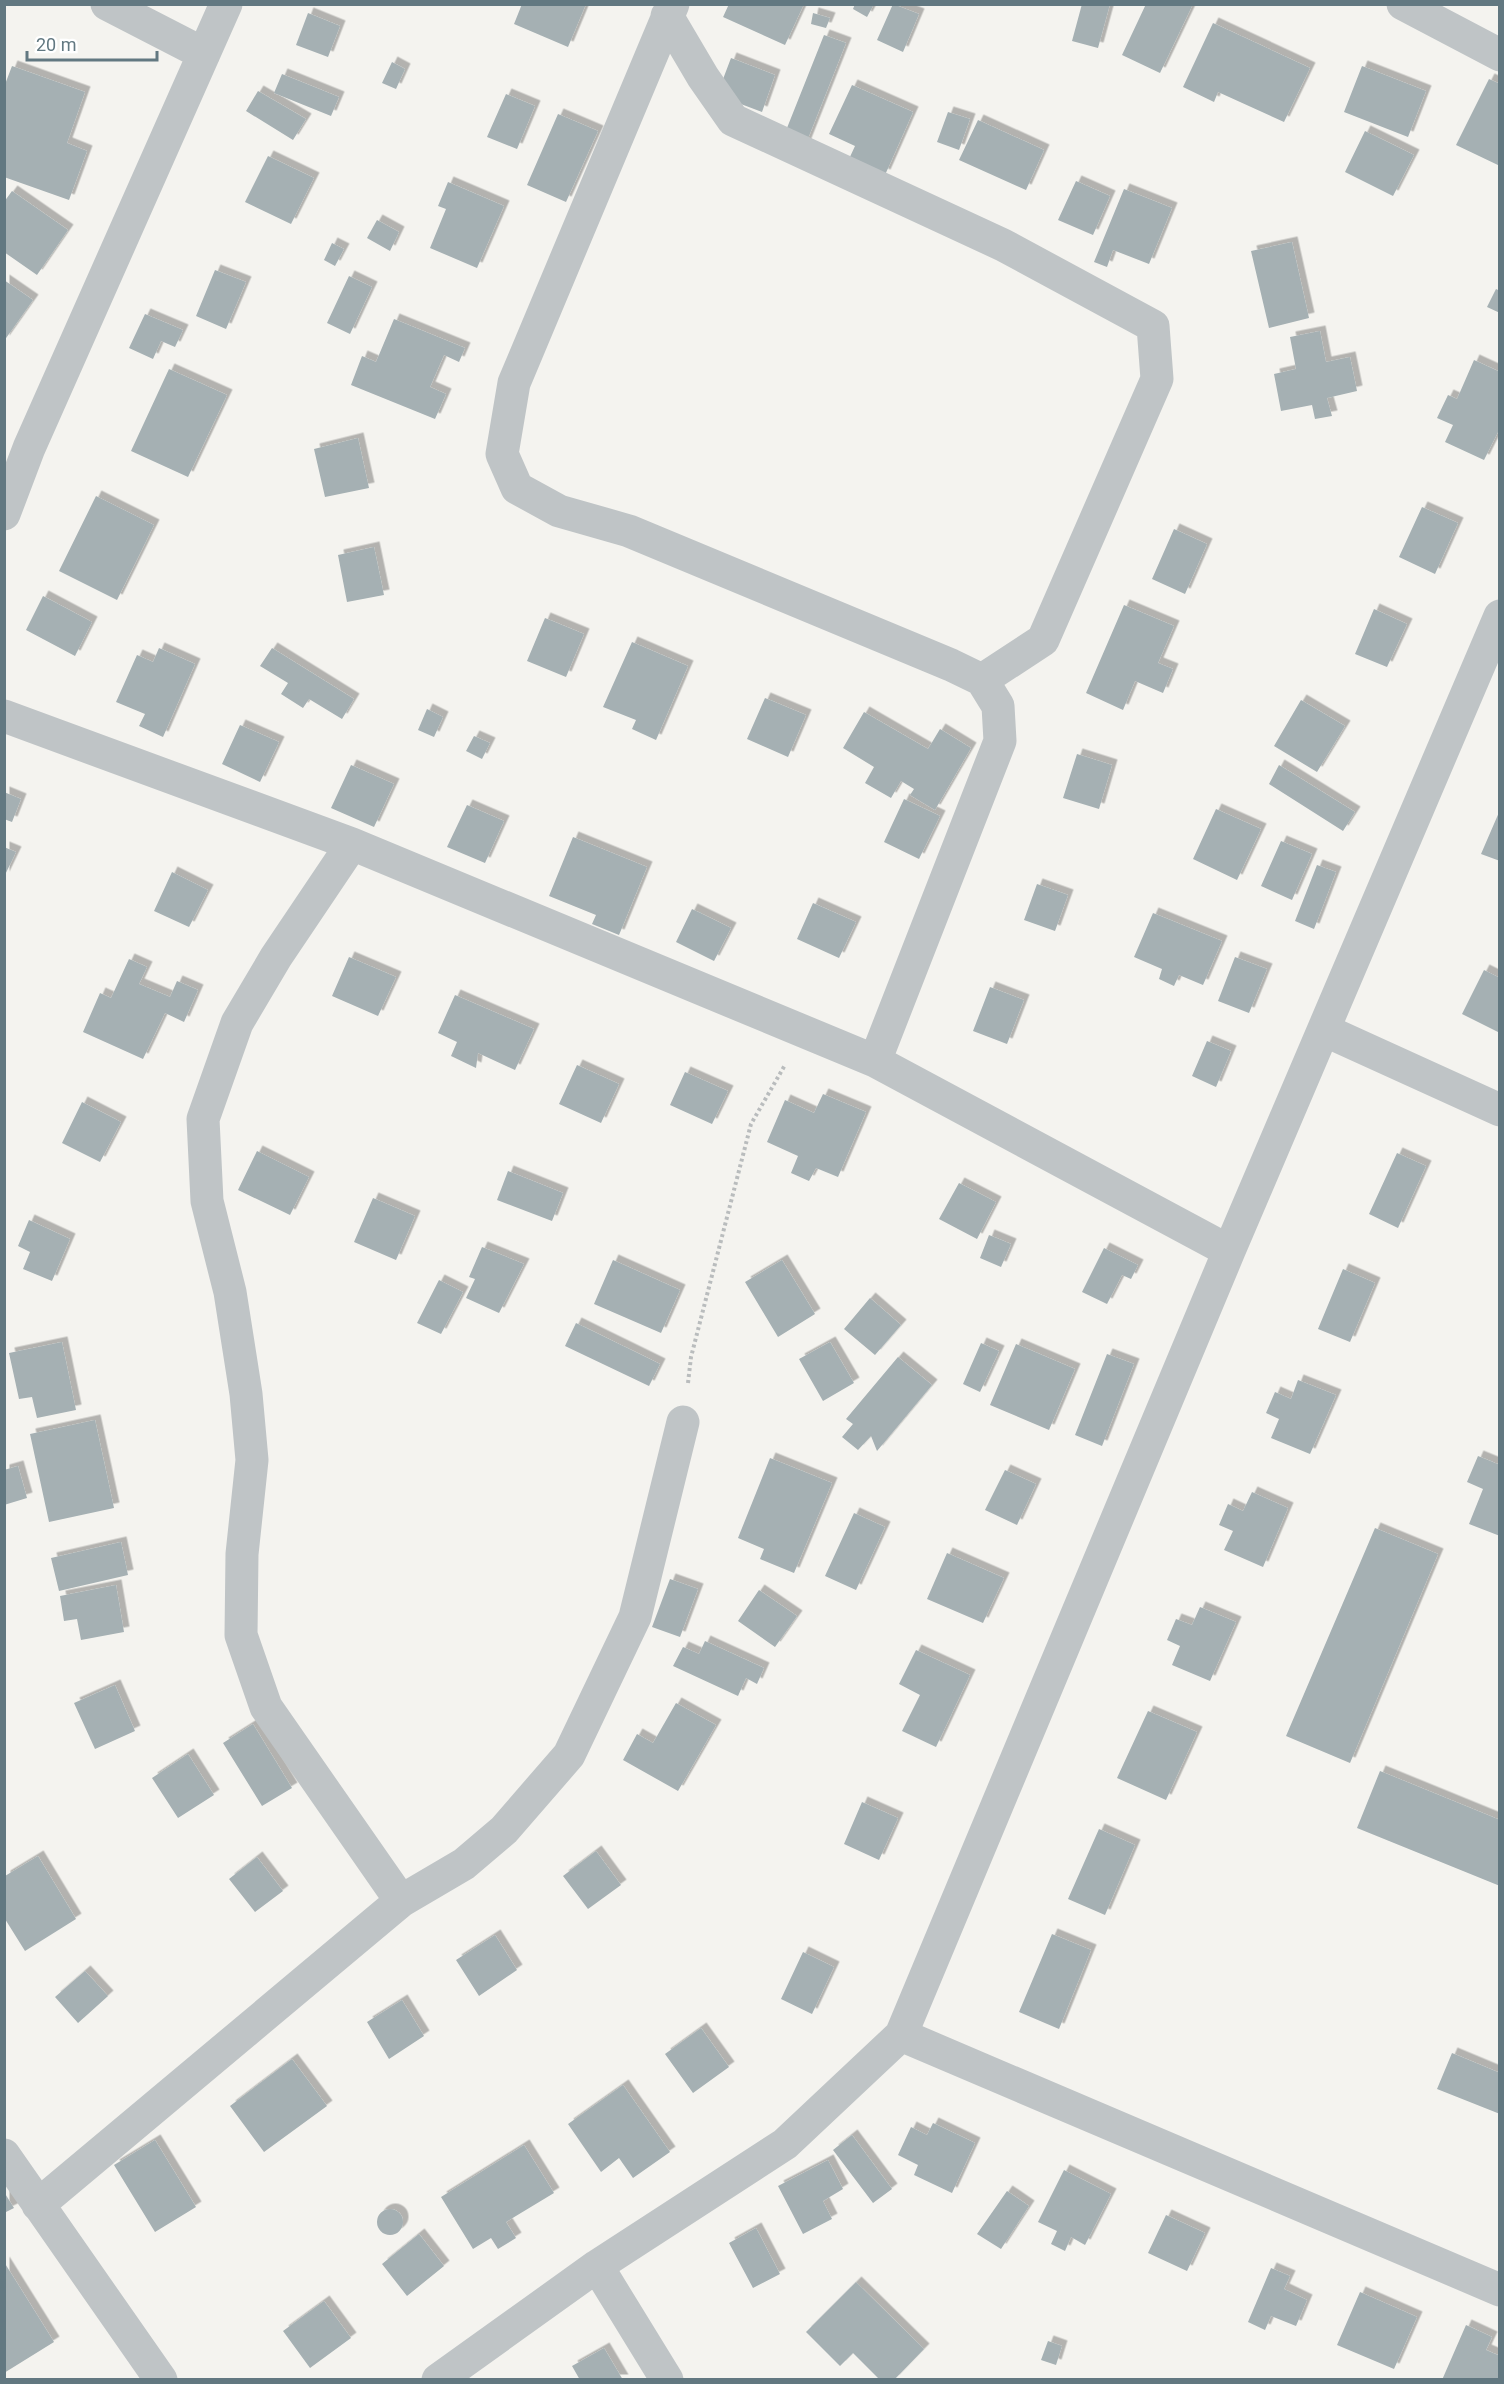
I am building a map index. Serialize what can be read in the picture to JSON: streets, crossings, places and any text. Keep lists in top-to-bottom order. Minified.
{"scale_bar":"20 m"}
